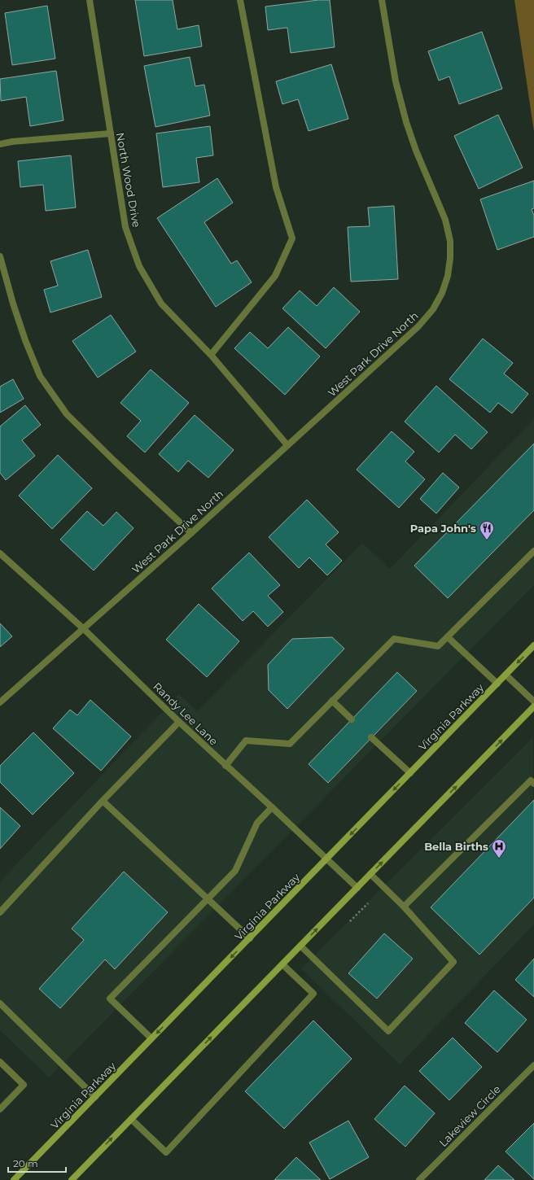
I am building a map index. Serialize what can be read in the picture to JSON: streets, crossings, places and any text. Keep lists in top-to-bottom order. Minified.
{"streets":{"main road":["Virginia Parkway"],"street":["North Wood Drive","West Park Drive North","Randy Lee Lane","Lakeview Circle"]},"crossings":[["North Wood Drive","West Park Drive North"],["West Park Drive North","Randy Lee Lane"],["Randy Lee Lane","Virginia Parkway"]],"places":{"restaurant":["Papa John's"],"hospital":["Bella Births"]},"scale_bar":"20 m"}
